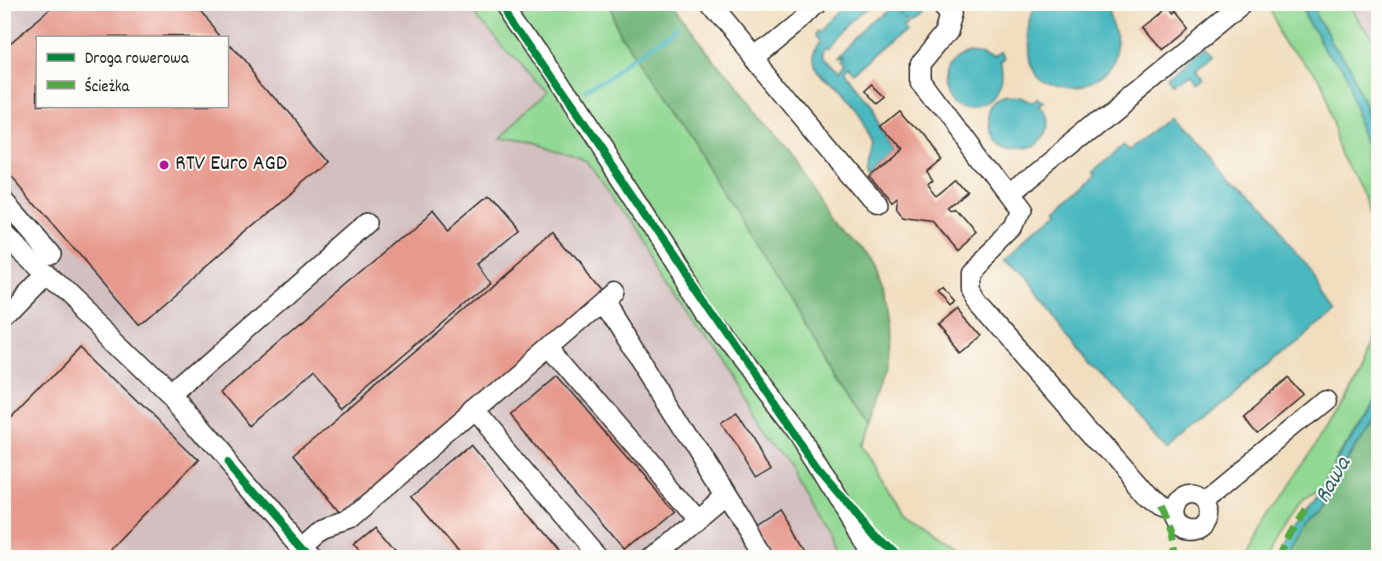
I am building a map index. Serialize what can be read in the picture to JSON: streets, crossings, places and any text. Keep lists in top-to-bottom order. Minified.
{"water":["Rawa"],"places":["RTV Euro AGD"],"legend":["Droga rowerowa","Ścieżka"]}
